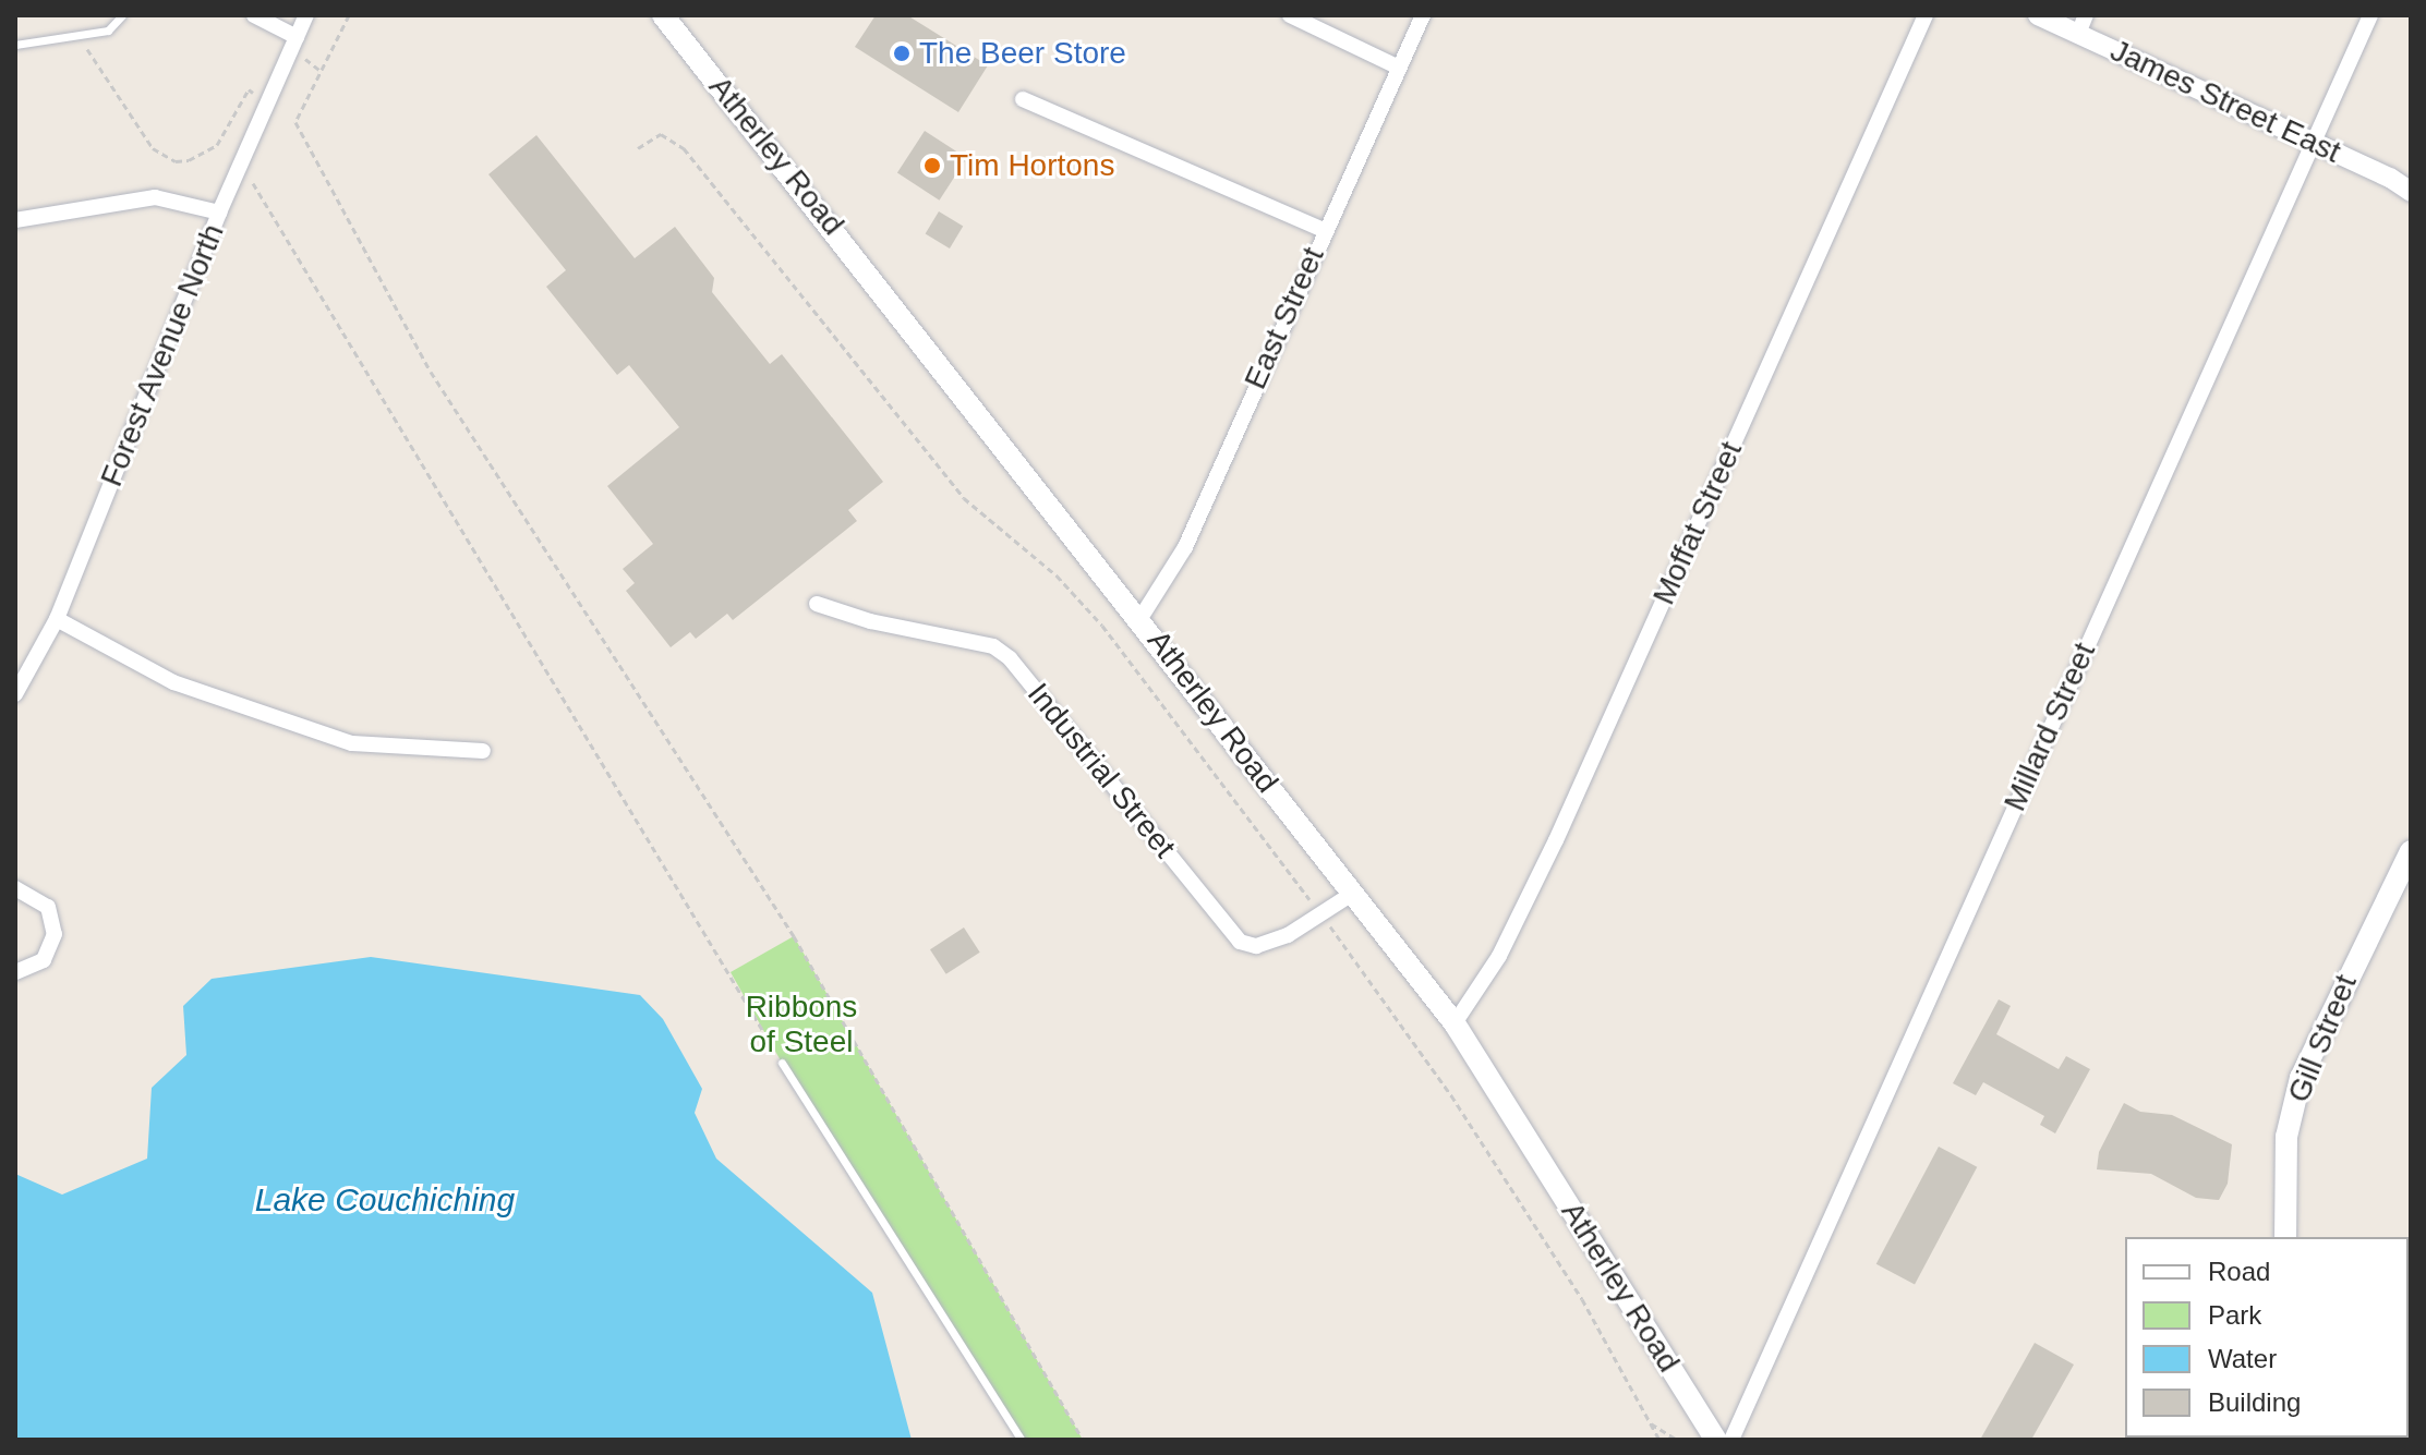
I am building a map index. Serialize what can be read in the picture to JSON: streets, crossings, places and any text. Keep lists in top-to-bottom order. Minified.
{"streets":{"main road":["Atherley Road","Gill Street"],"street":["James Street East","East Street","Forest Avenue North","Moffat Street","Millard Street","Industrial Street"]},"crossings":[["James Street East","Millard Street"],["Atherley Road","East Street"],["Atherley Road","Moffat Street"],["Atherley Road","Industrial Street"]],"water":["Lake Couchiching"],"parks":["Ribbons of Steel"],"places":["The Beer Store","Tim Hortons"],"legend":["Road","Park","Water","Building"]}
